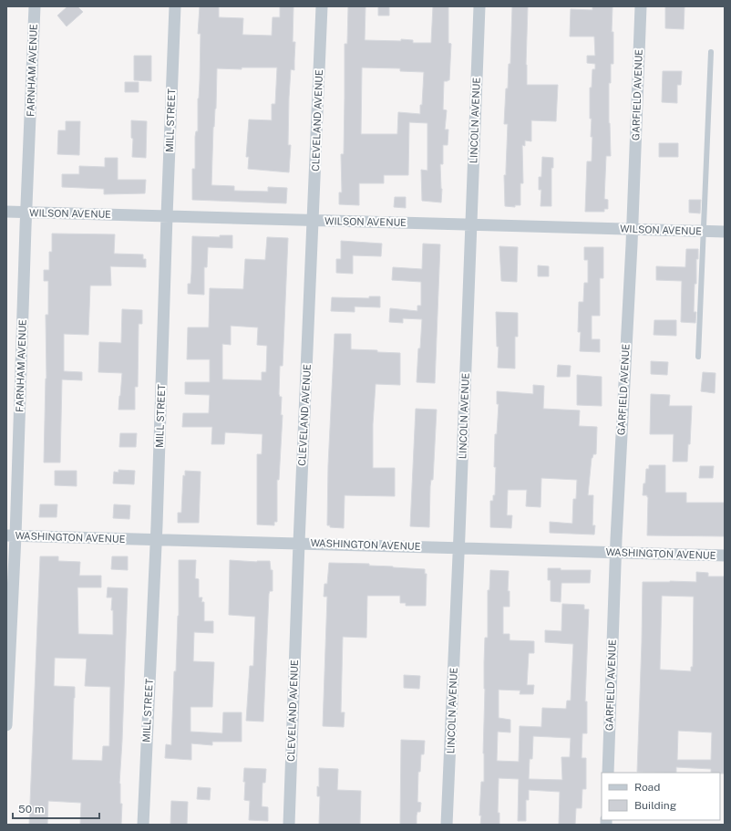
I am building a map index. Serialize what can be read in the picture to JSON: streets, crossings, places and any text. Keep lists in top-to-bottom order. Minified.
{"streets":{"street":["FARNHAM AVENUE","GARFIELD AVENUE","MILL STREET","CLEVELAND AVENUE","LINCOLN AVENUE","WILSON AVENUE","WASHINGTON AVENUE"]},"crossings":[["FARNHAM AVENUE","WILSON AVENUE"],["FARNHAM AVENUE","WASHINGTON AVENUE"],["GARFIELD AVENUE","WILSON AVENUE"],["GARFIELD AVENUE","WASHINGTON AVENUE"],["MILL STREET","WILSON AVENUE"],["MILL STREET","WASHINGTON AVENUE"],["CLEVELAND AVENUE","WILSON AVENUE"],["CLEVELAND AVENUE","WASHINGTON AVENUE"],["LINCOLN AVENUE","WILSON AVENUE"],["LINCOLN AVENUE","WASHINGTON AVENUE"]],"legend":["Road","Building"],"scale_bar":"50 m"}
